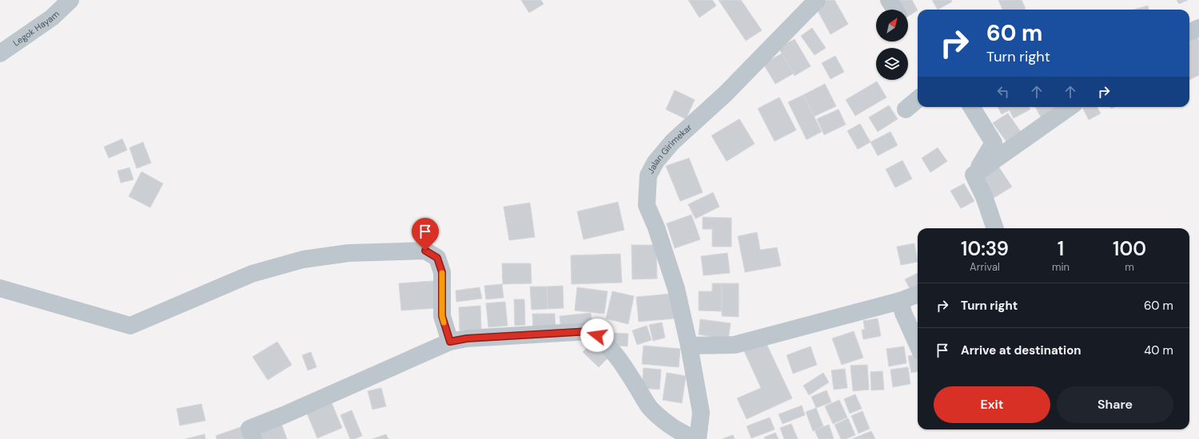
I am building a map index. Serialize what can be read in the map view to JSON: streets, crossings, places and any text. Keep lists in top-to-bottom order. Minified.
{"streets":{"street":["Legok Hayam","Jalan Girimekar"]},"north":"top right","page":{"turn":["60 m","Turn right"],"eta":["10:39","Arrival","1","min","100","m"],"list":[{"name":"Turn right","value":"60 m"},{"name":"Arrive at destination","value":"40 m"}],"buttons":["Exit","Share"]}}
